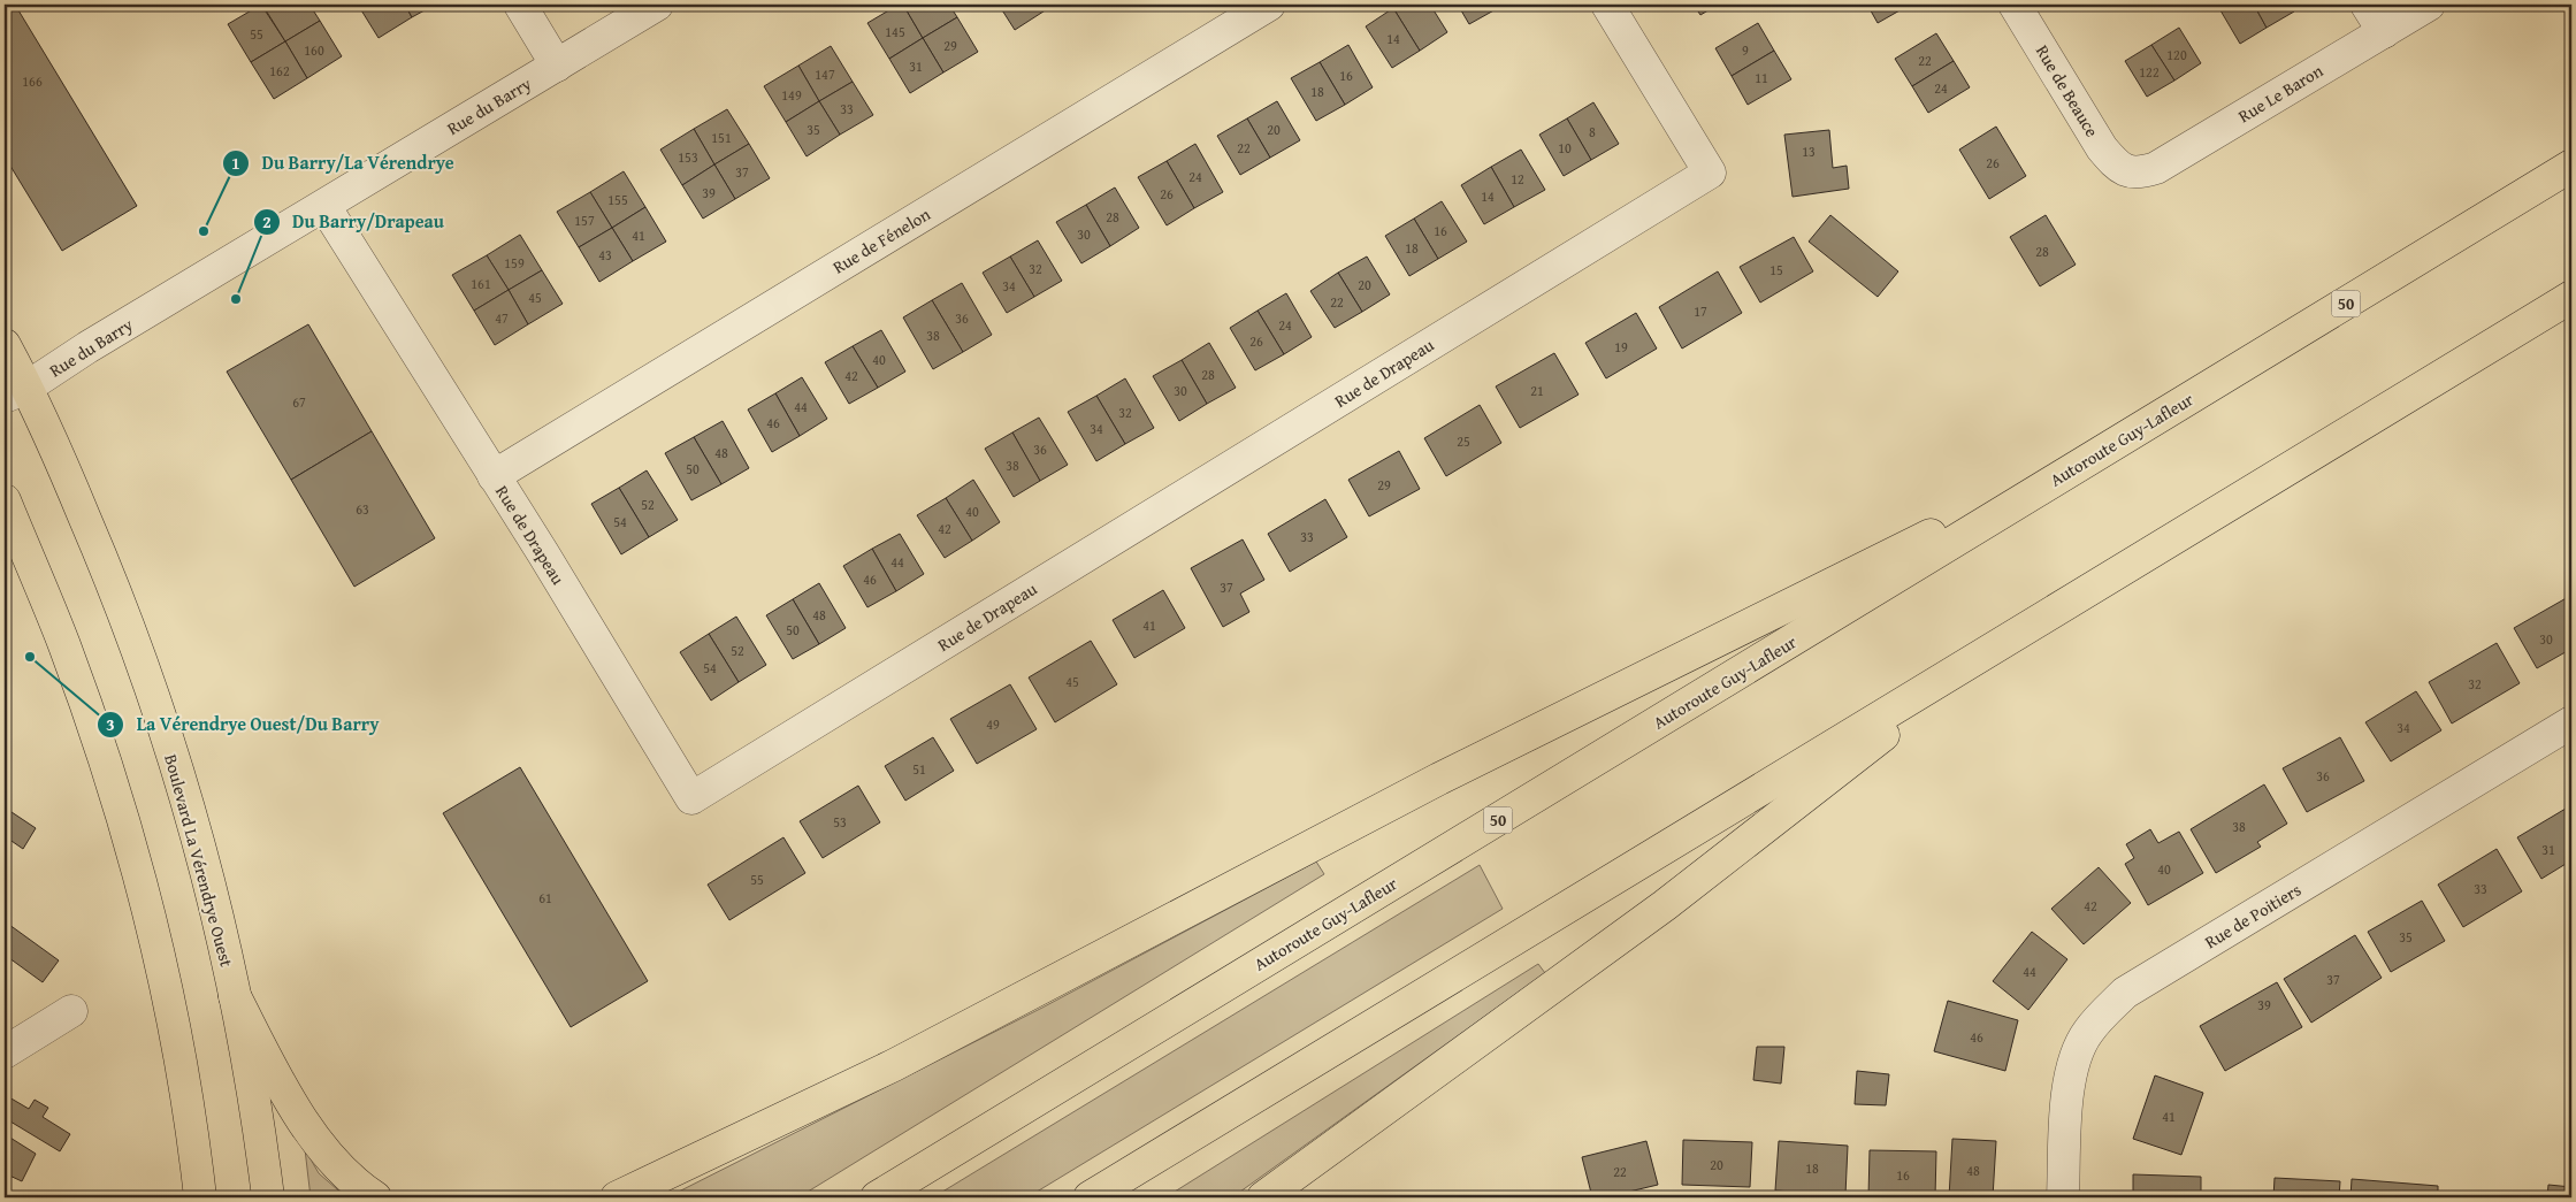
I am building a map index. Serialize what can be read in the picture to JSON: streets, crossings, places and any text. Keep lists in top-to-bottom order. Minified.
{"streets":{"main road":["50","Autoroute Guy-Lafleur","Boulevard La Vérendrye Ouest"],"street":["Rue de Beauce","Rue Le Baron","Rue du Barry","Rue de Fénelon","Rue de Drapeau","Rue de Poitiers"]},"crossings":[["Rue de Beauce","Rue Le Baron"],["Rue du Barry","Rue de Drapeau"],["Rue du Barry","Boulevard La Vérendrye Ouest"],["Rue de Fénelon","Rue de Drapeau"]],"places":["Du Barry/La Vérendrye","Du Barry/Drapeau","La Vérendrye Ouest/Du Barry"],"house_numbers":["145","55","14","29","160","9","120","22","31","162","122","147","16","11","166","24","18","149","33","35","20","8","151","22","10","13","153","26","37","24","12","39","26","14","155","28","157","16","30","41","18","28","43","159","32","15","161","20","34","45","22","17","47","36","24","38","26","19","40","28","42","30","21","67","44","32","46","34","25","36","48","38","50","29","52","63","40","54","42","33","44","46","37","48","41","50","30","52","54","45","32","49","34","51","36","53","38","31","40","55","33","61","42","35","44","37","39","46","41","20","18","48","22","16"]}
